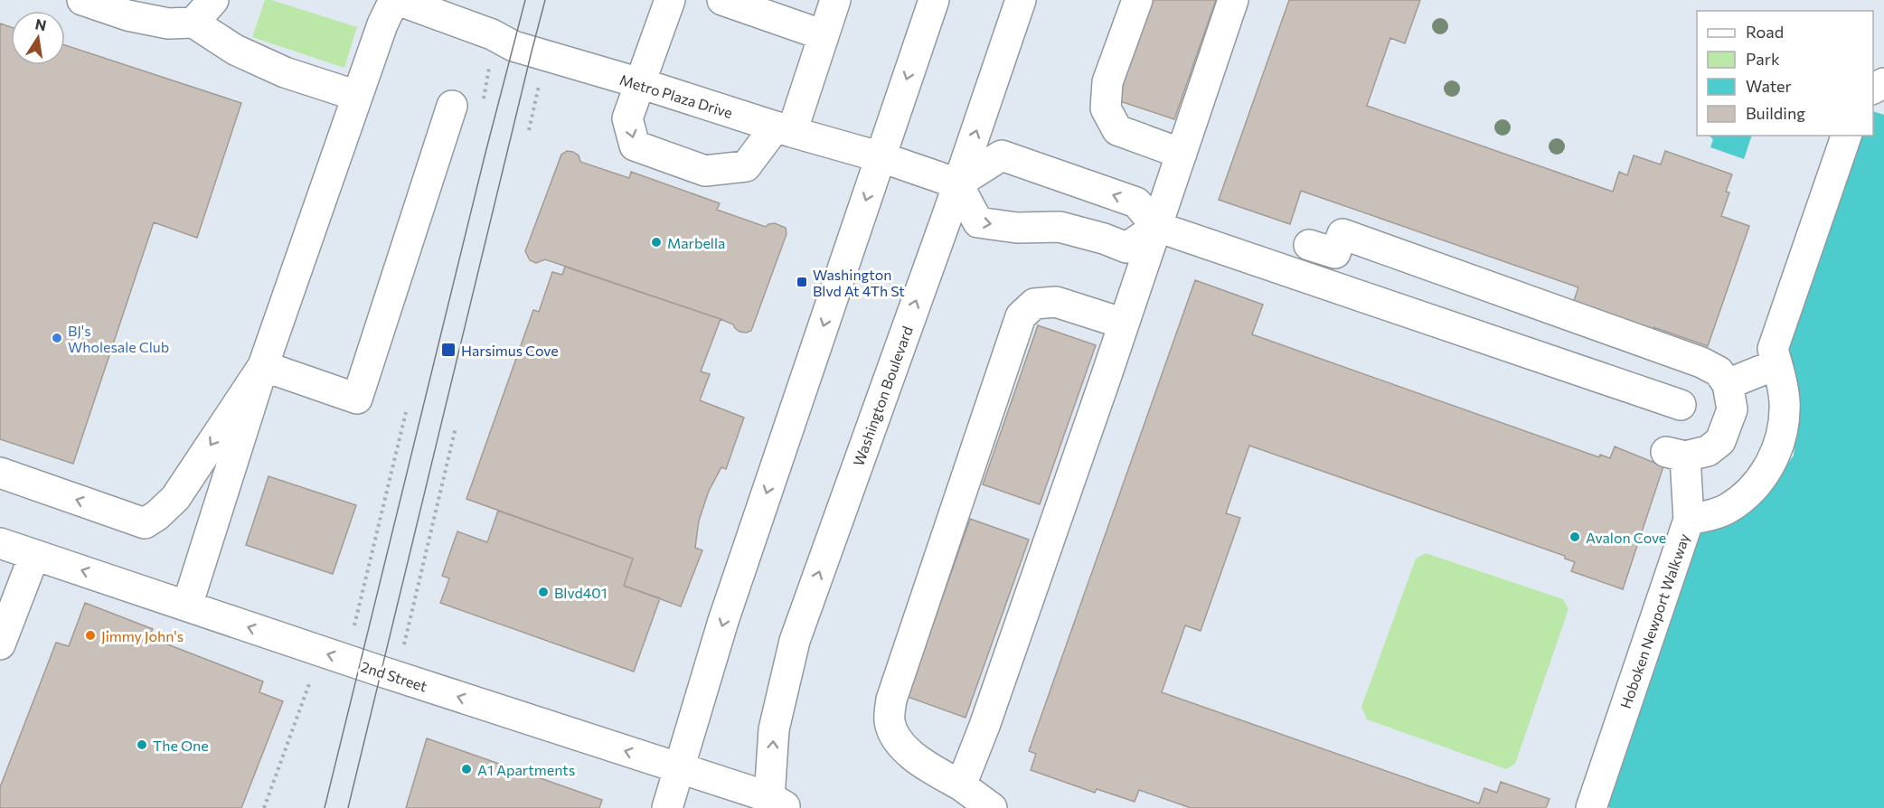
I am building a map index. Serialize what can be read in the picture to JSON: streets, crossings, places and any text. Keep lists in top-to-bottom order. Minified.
{"streets":{"street":["Metro Plaza Drive","Washington Boulevard","Hoboken Newport Walkway","2nd Street"]},"crossings":[["Metro Plaza Drive","Washington Boulevard"],["Washington Boulevard","2nd Street"]],"one_way":["2nd Street"],"places":{"other":["Marbella","BJ's Wholesale Club","Avalon Cove","Blvd401","Jimmy John's","The One","A1 Apartments"],"transit":["Washington Blvd At 4Th St","Harsimus Cove"]},"legend":["Road","Park","Water","Building"],"north":"top"}
